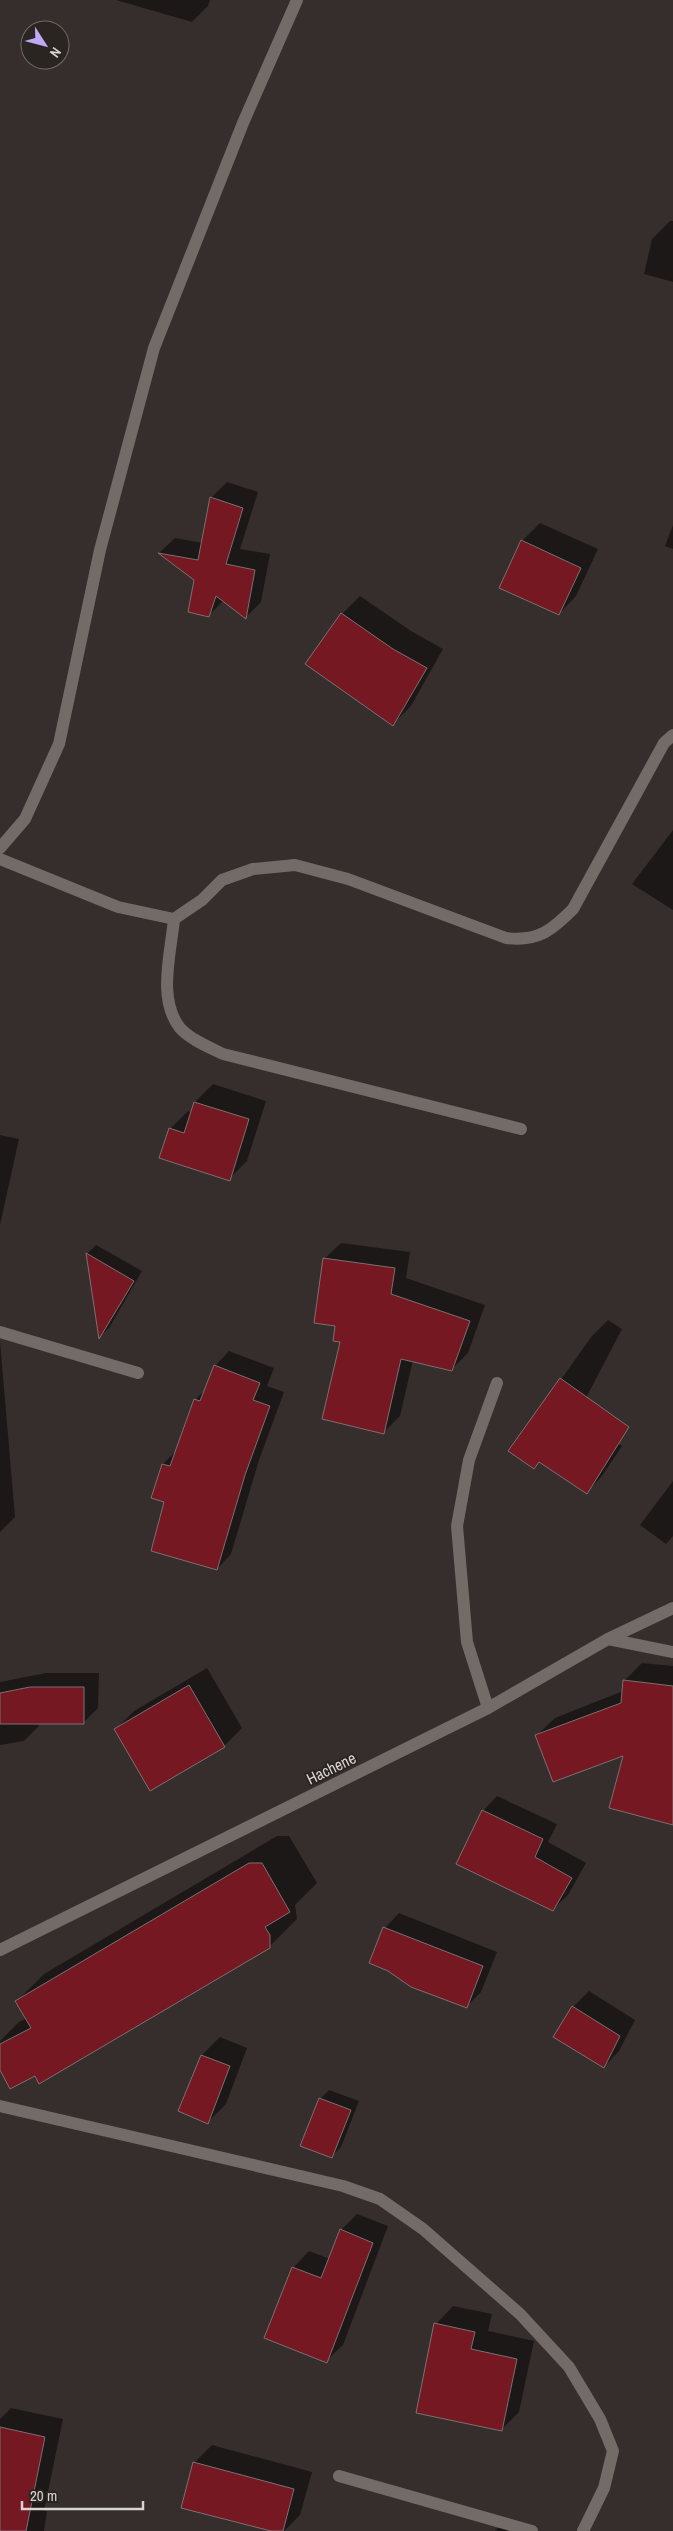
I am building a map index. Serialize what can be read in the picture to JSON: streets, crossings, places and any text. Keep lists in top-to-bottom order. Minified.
{"streets":{"street":["Hachene"]},"scale_bar":"20 m","north":"bottom right"}
